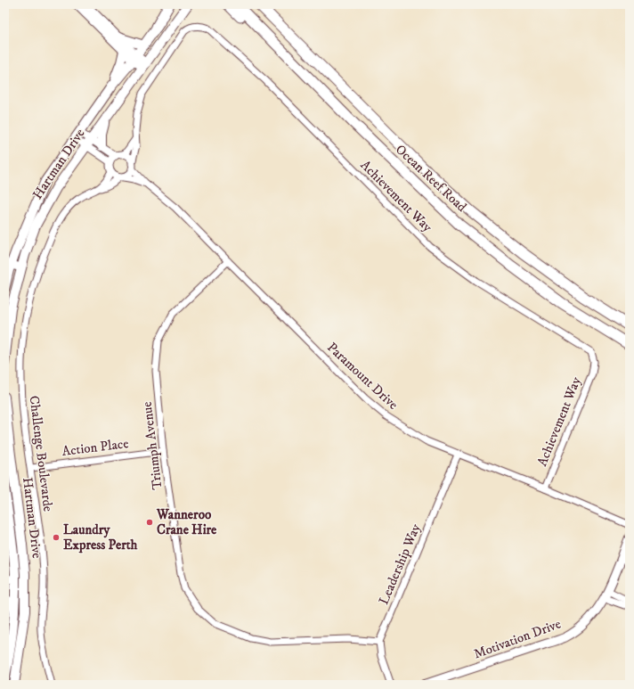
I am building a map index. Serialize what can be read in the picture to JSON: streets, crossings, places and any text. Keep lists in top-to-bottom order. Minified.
{"streets":{"main road":["Hartman Drive","Ocean Reef Road"],"street":["Achievement Way","Paramount Drive","Triumph Avenue","Action Place","Challenge Boulevarde","Leadership Way","Motivation Drive"]},"crossings":[["Achievement Way","Paramount Drive"],["Achievement Way","Challenge Boulevarde"],["Paramount Drive","Triumph Avenue"],["Paramount Drive","Challenge Boulevarde"],["Paramount Drive","Leadership Way"],["Triumph Avenue","Action Place"],["Triumph Avenue","Leadership Way"],["Action Place","Challenge Boulevarde"]],"places":["Wanneroo Crane Hire","Laundry Express Perth"]}
